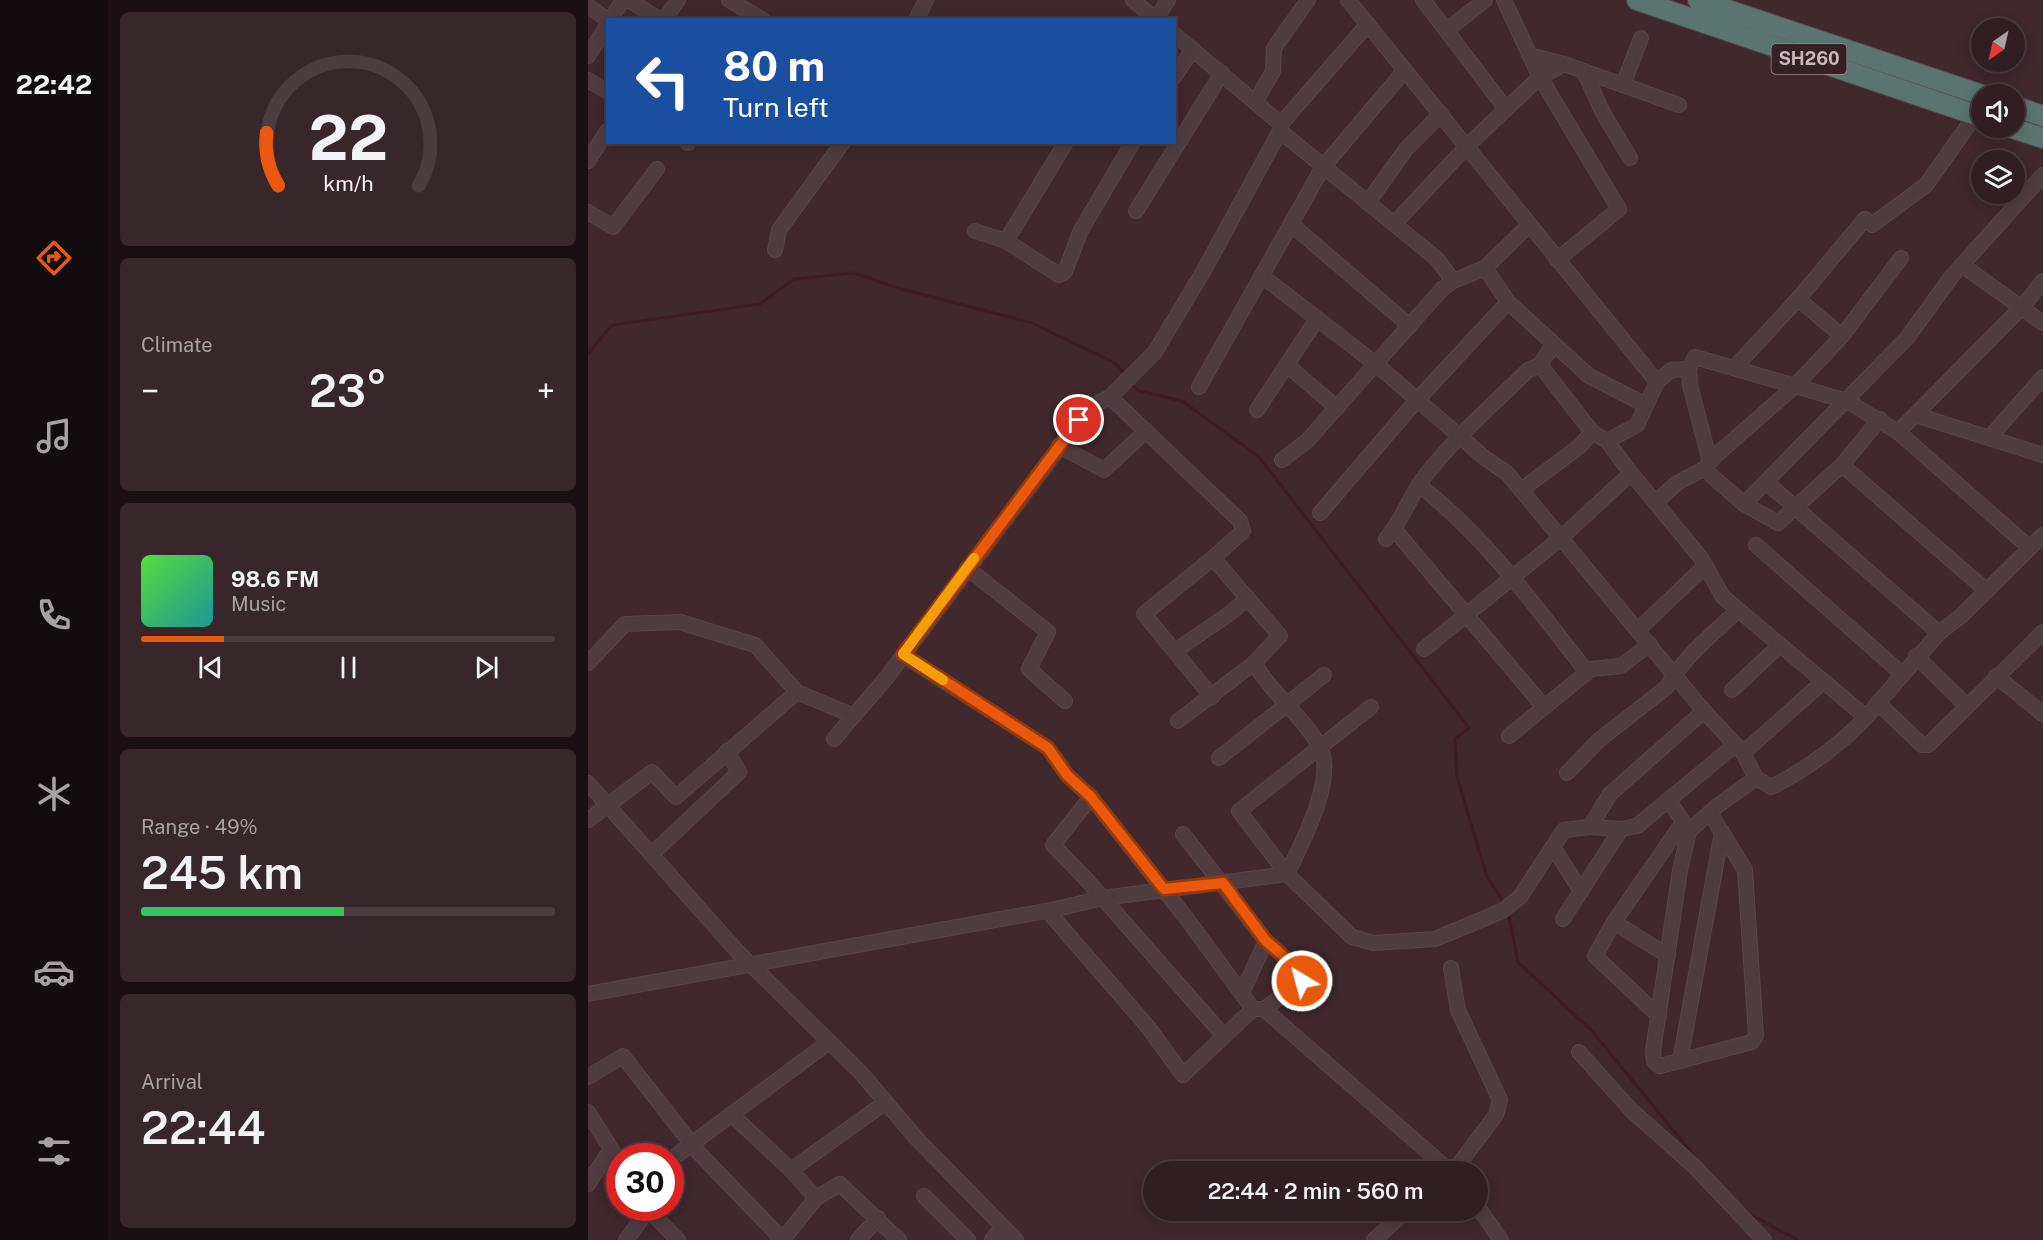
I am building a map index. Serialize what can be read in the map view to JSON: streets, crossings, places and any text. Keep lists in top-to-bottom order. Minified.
{"streets":{"highway":["SH260"]},"north":"bottom left","page":{"tabs":"22:42","turn":["80 m","Turn left"],"tile":["Climate",["Range · 49%","245 km"],["Arrival","22:44"]],"heat":["−","23°","+"],"song":["98.6 FM","Music"],"limit":"30","trip":"22:44 · 2 min · 560 m","gauge":["22","km/h"]}}
